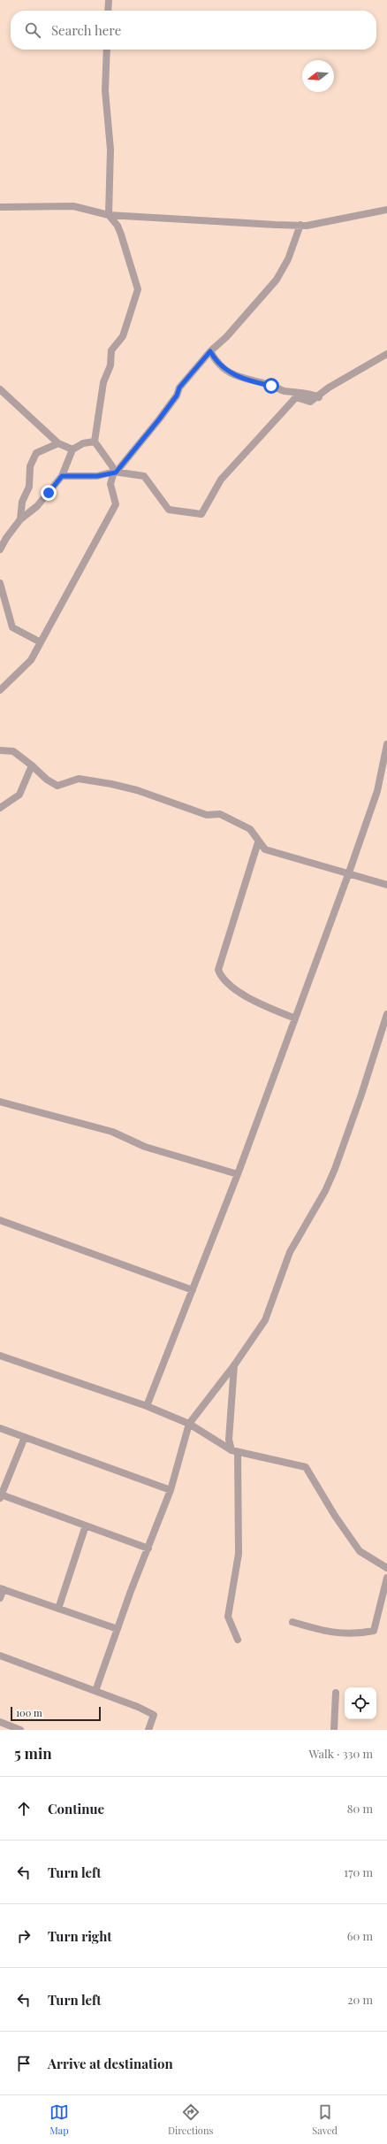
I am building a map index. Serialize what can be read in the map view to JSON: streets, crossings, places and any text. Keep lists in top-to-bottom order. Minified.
{"scale_bar":"100 m","north":"left","page":{"search":"Search here","scale":"100 m","heading":["5 min","Walk · 330 m"],"list":[["Continue","80 m"],["Turn left","170 m"],["Turn right","60 m"],["Turn left","20 m"],"Arrive at destination"],"nav":["Map","Directions","Saved"]}}
